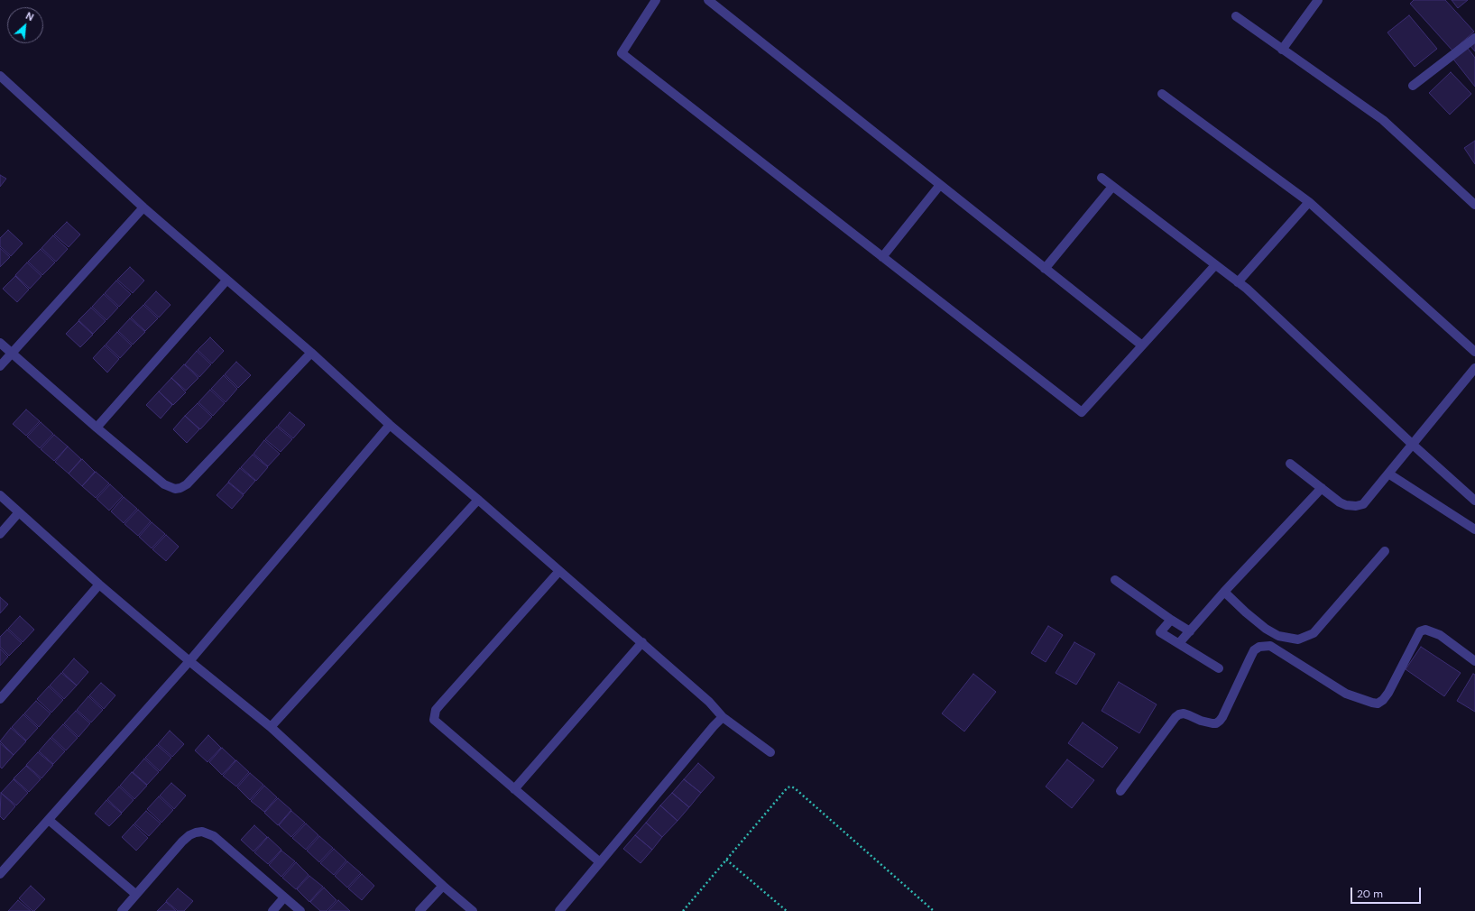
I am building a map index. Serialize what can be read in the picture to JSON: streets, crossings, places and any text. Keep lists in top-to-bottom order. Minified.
{"scale_bar":"20 m","north":"top right"}
